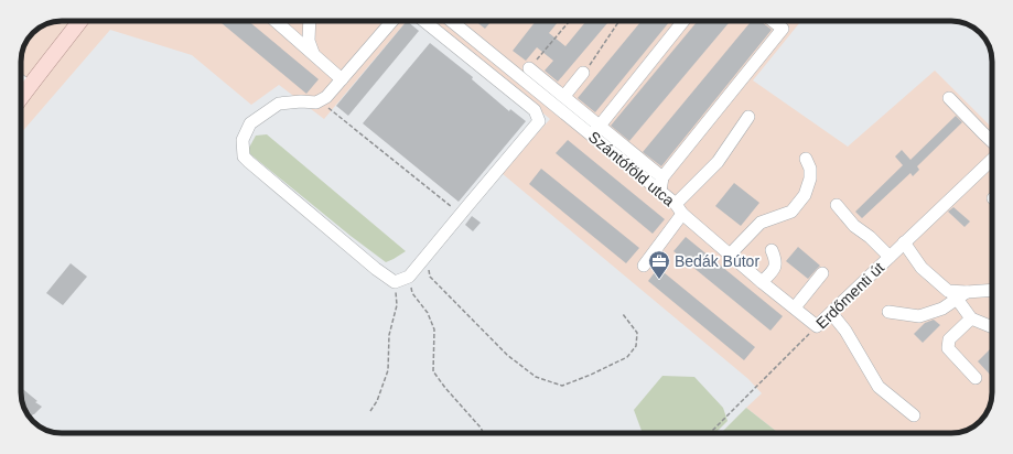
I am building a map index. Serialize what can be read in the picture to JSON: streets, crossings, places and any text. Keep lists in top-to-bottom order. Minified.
{"streets":{"street":["Szántóföld utca","Erdőmenti út"]},"crossings":[["Szántóföld utca","Erdőmenti út"]],"places":{"office":["Bedák Bútor"]}}
